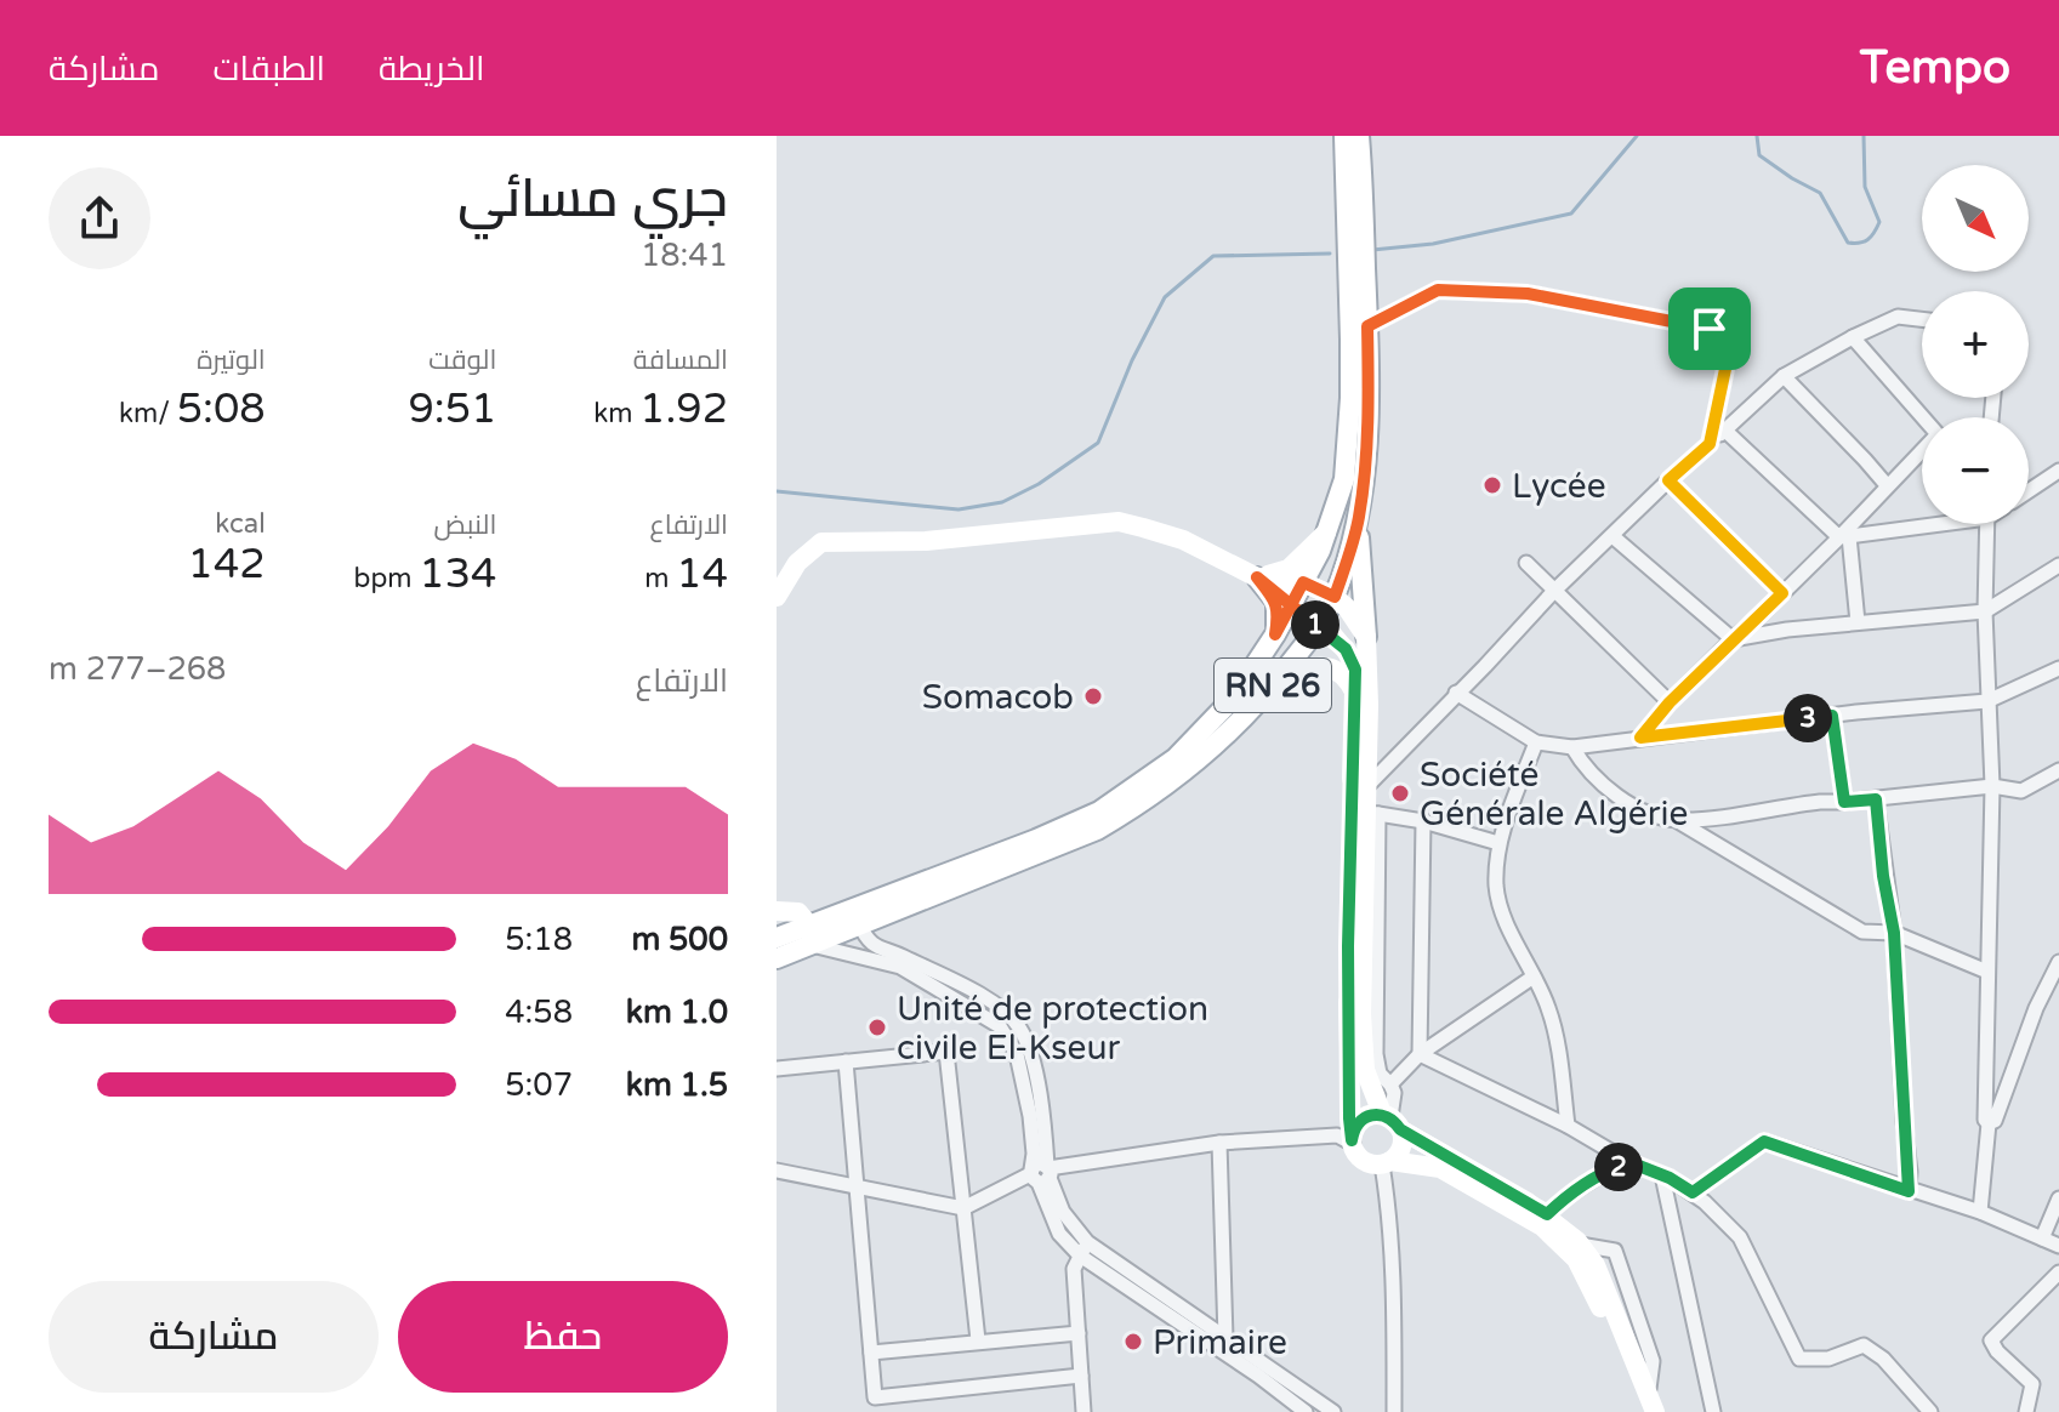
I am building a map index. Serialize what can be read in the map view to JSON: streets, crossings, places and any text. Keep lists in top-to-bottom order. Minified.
{"streets":{"main road":["RN 26"]},"places":["Lycée","Somacob","Société Générale Algérie","Unité de protection civile El-Kseur","Primaire"],"north":"bottom right","page":{"header":"Tempo","nav":["الخريطة","الطبقات","مشاركة"],"heading":["جري مسائي","18:41"],"map_buttons":["+","−"],"stats":[["المسافة","1.92 km"],["الوقت","9:51"],["الوتيرة","5:08 /km"],["الارتفاع","14 m"],["النبض","134 bpm"],["kcal","142"]],"pins":["1","3","2"],"chart":["الارتفاع","268–277 m"],"list":[{"name":"500 m","note":"5:18"},{"name":"1.0 km","note":"4:58"},{"name":"1.5 km","note":"5:07"}],"buttons":["حفظ","مشاركة"]}}
